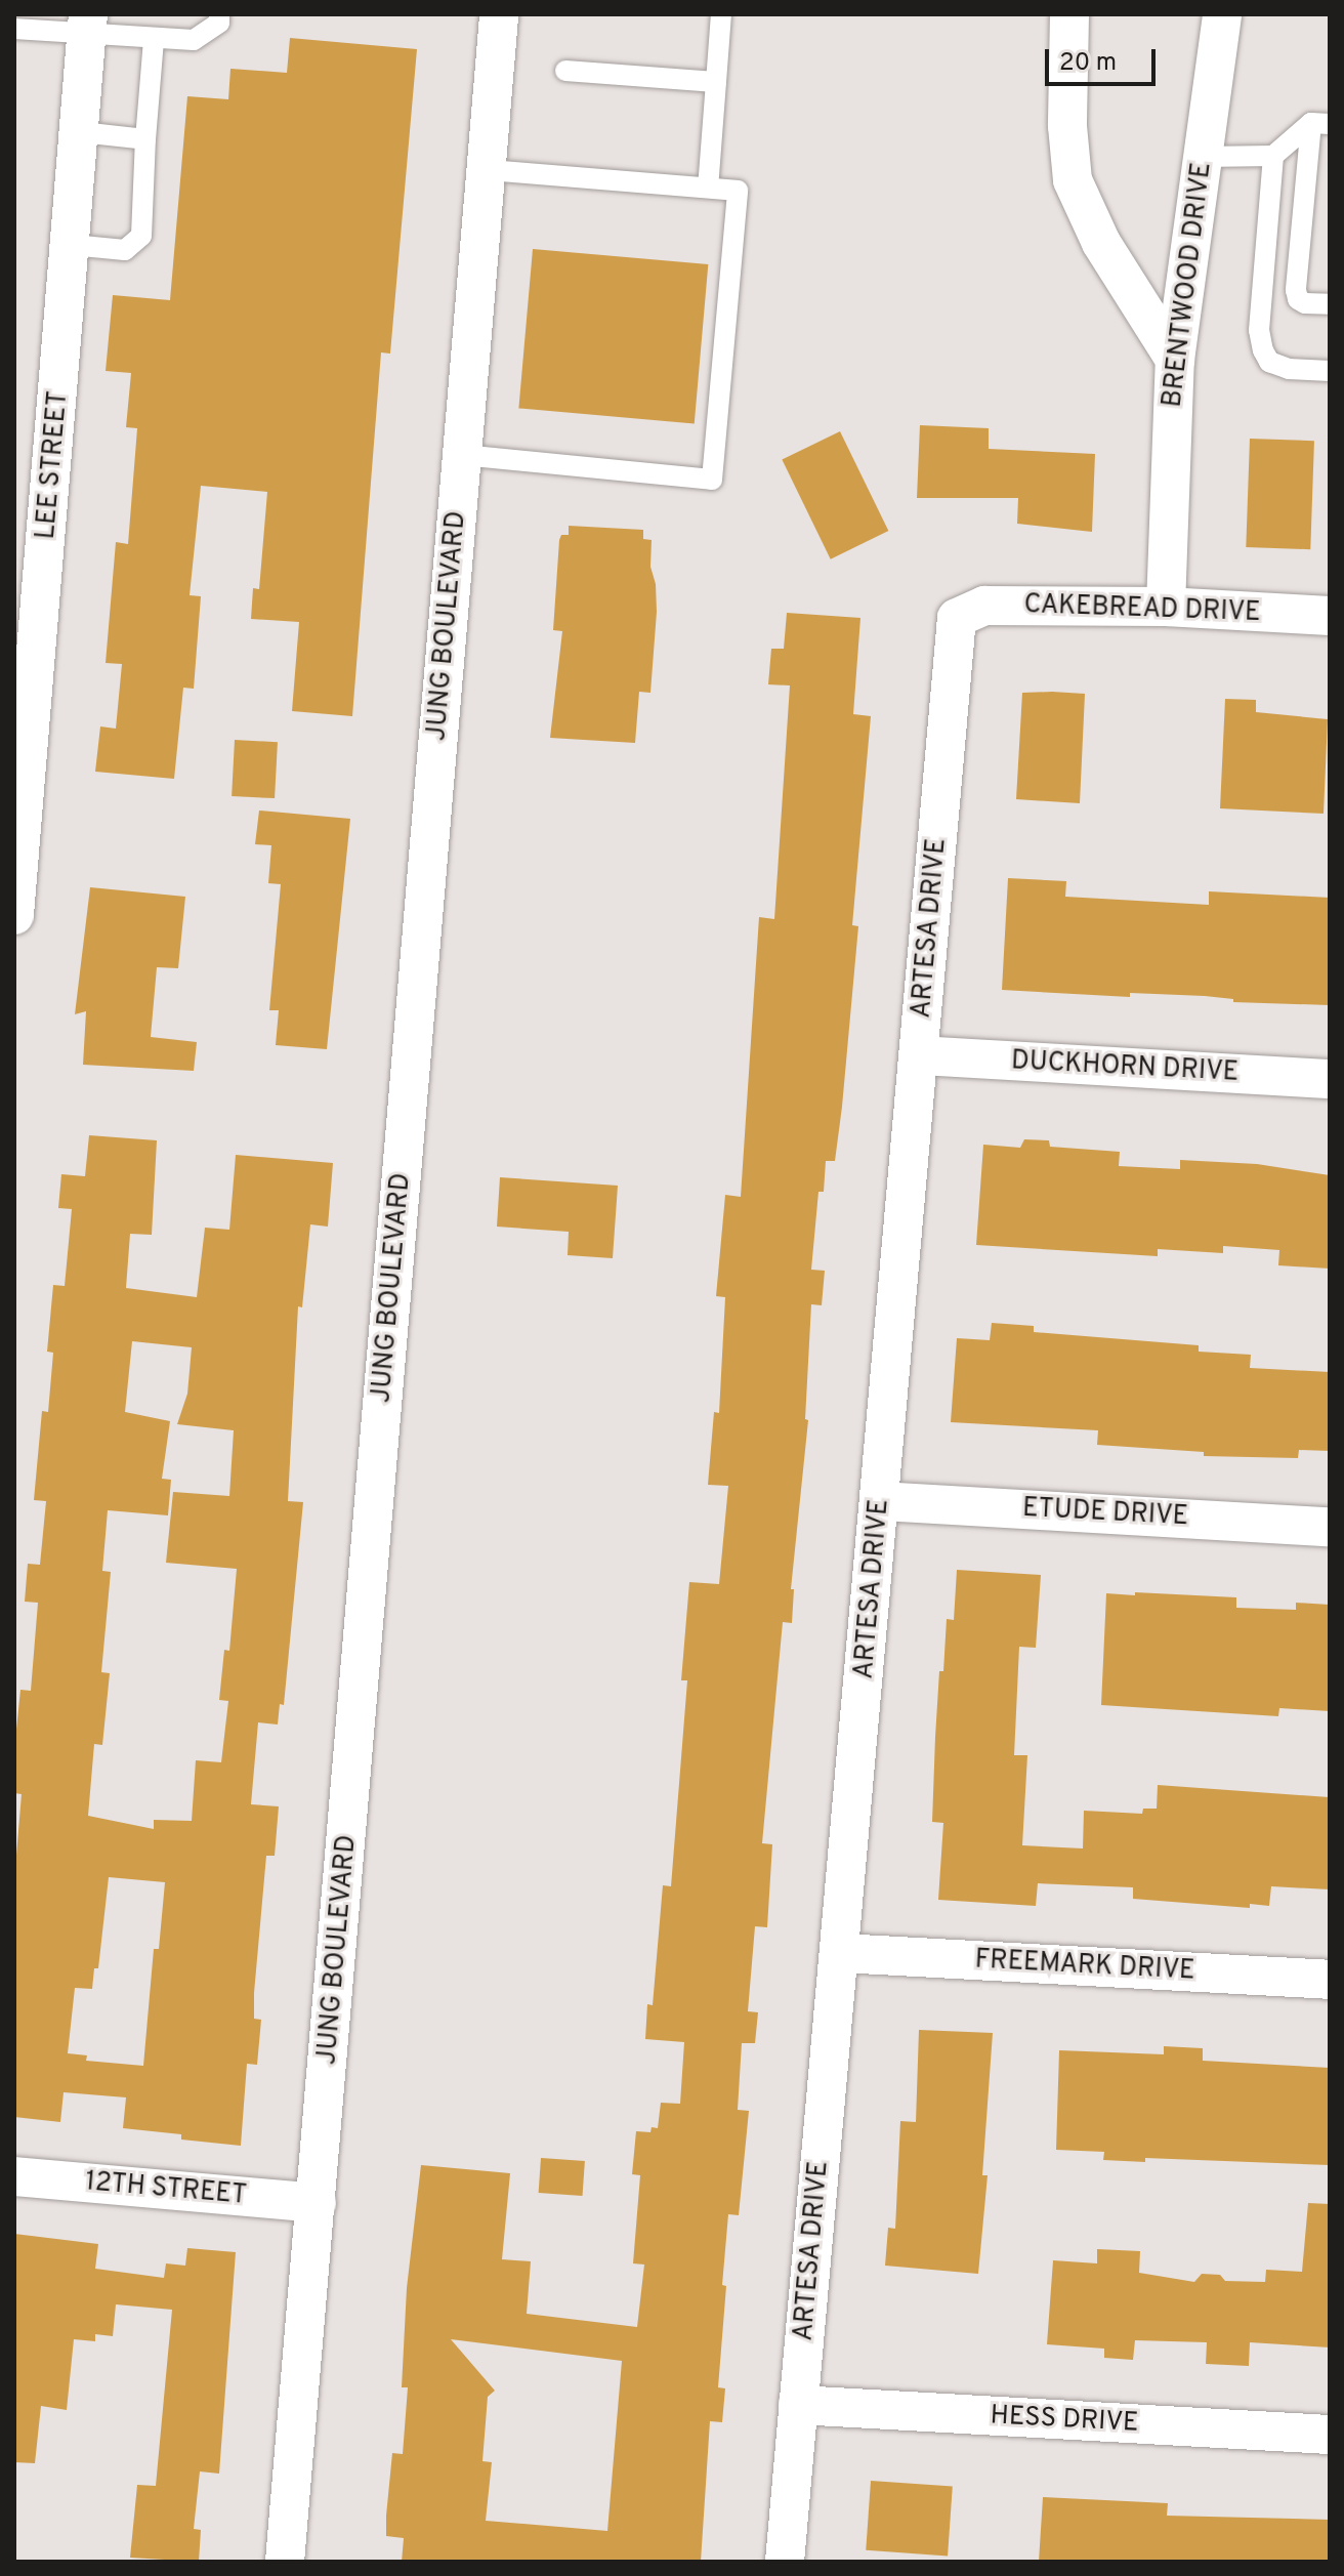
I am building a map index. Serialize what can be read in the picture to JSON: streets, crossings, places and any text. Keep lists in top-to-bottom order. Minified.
{"streets":{"street":["BRENTWOOD DRIVE","LEE STREET","CAKEBREAD DRIVE","JUNG BOULEVARD","ARTESA DRIVE","DUCKHORN DRIVE","ETUDE DRIVE","FREEMARK DRIVE","12TH STREET","HESS DRIVE"]},"crossings":[["BRENTWOOD DRIVE","CAKEBREAD DRIVE"],["CAKEBREAD DRIVE","ARTESA DRIVE"],["JUNG BOULEVARD","12TH STREET"],["ARTESA DRIVE","DUCKHORN DRIVE"],["ARTESA DRIVE","ETUDE DRIVE"],["ARTESA DRIVE","FREEMARK DRIVE"],["ARTESA DRIVE","HESS DRIVE"]],"scale_bar":"20 m"}
